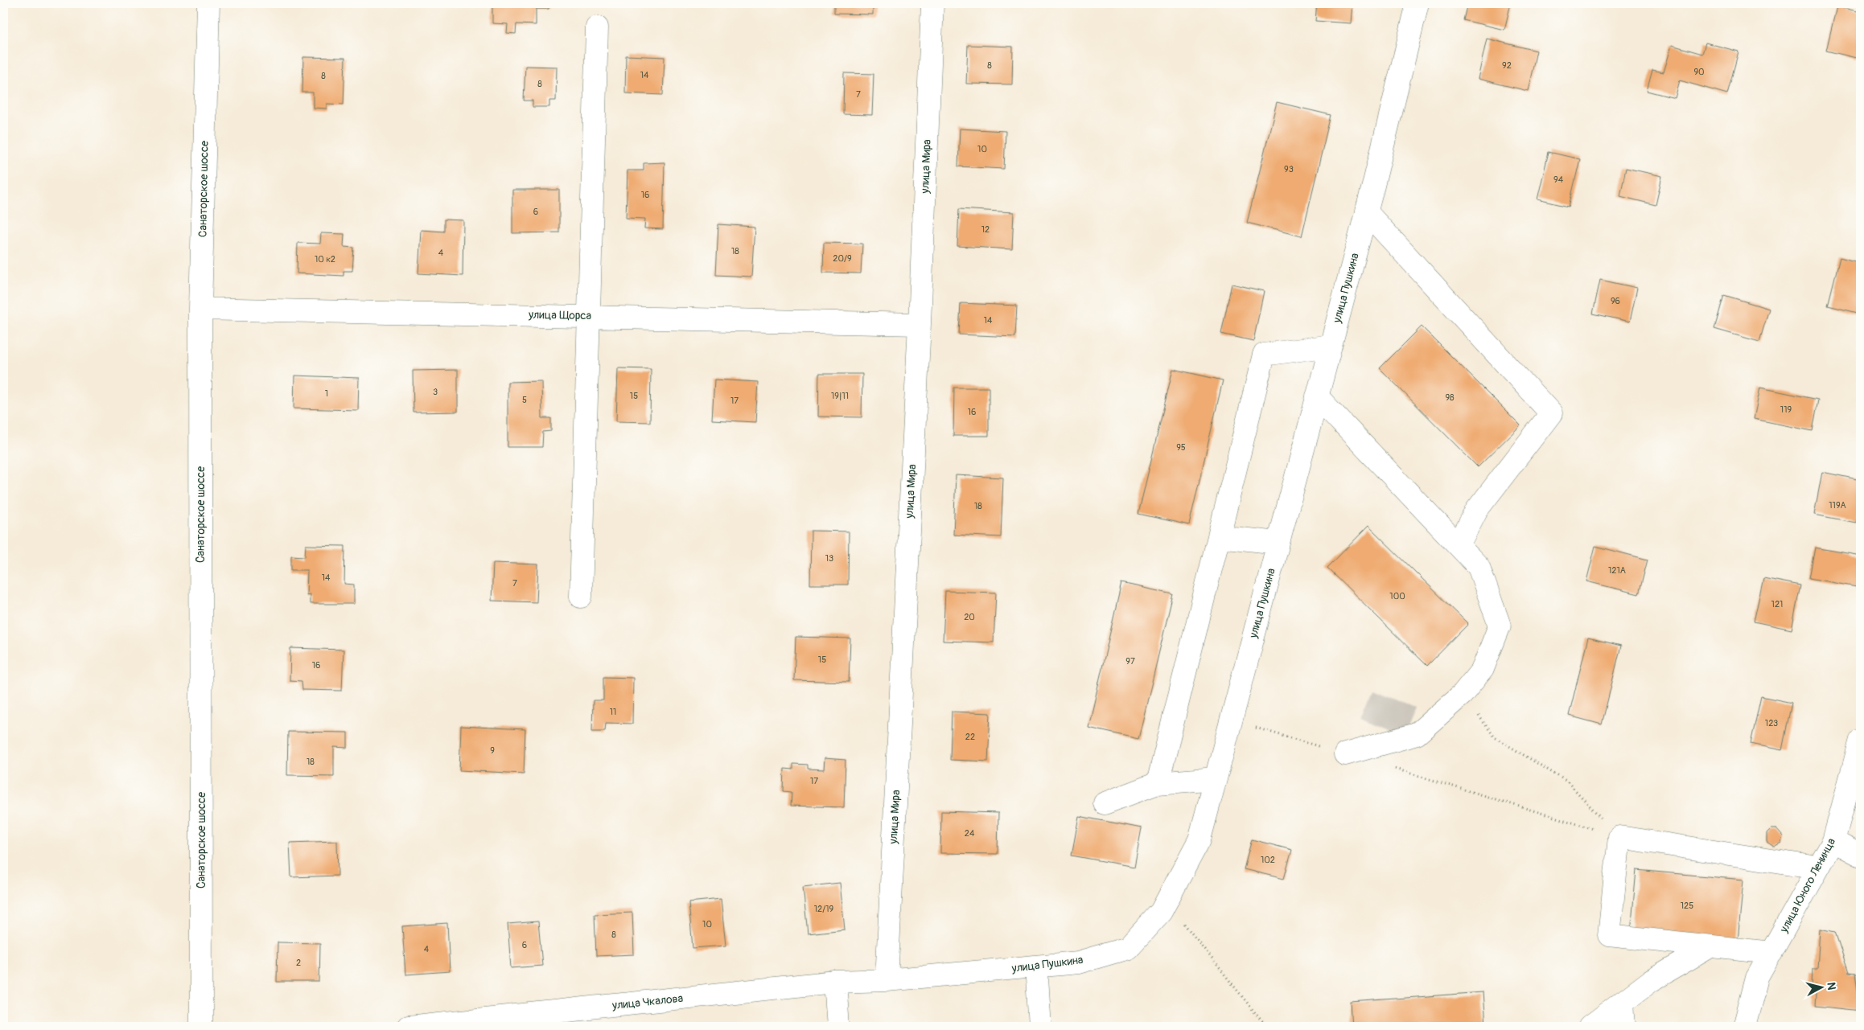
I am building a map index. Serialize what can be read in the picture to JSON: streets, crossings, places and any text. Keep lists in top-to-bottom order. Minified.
{"streets":{"street":["улица Мира","Санаторское шоссе","улица Пушкина","улица Щорса","улица Юного Ленинца","улица Чкалова"]},"crossings":[["улица Мира","улица Пушкина"],["улица Мира","улица Щорса"],["улица Мира","улица Чкалова"],["Санаторское шоссе","улица Щорса"],["улица Пушкина","улица Чкалова"]],"house_numbers":["8","92","90","14","8","8","7","10","93","94","16","6","12","18","4","20/9","10 к2","96","14","3","1","15","19|11","98","5","17","119","16","95","119А","18","13","121А","14","7","100","121","20","15","97","16","11","123","22","9","18","17","24","102","125","12/19","10","8","6","4","2"],"north":"right"}
